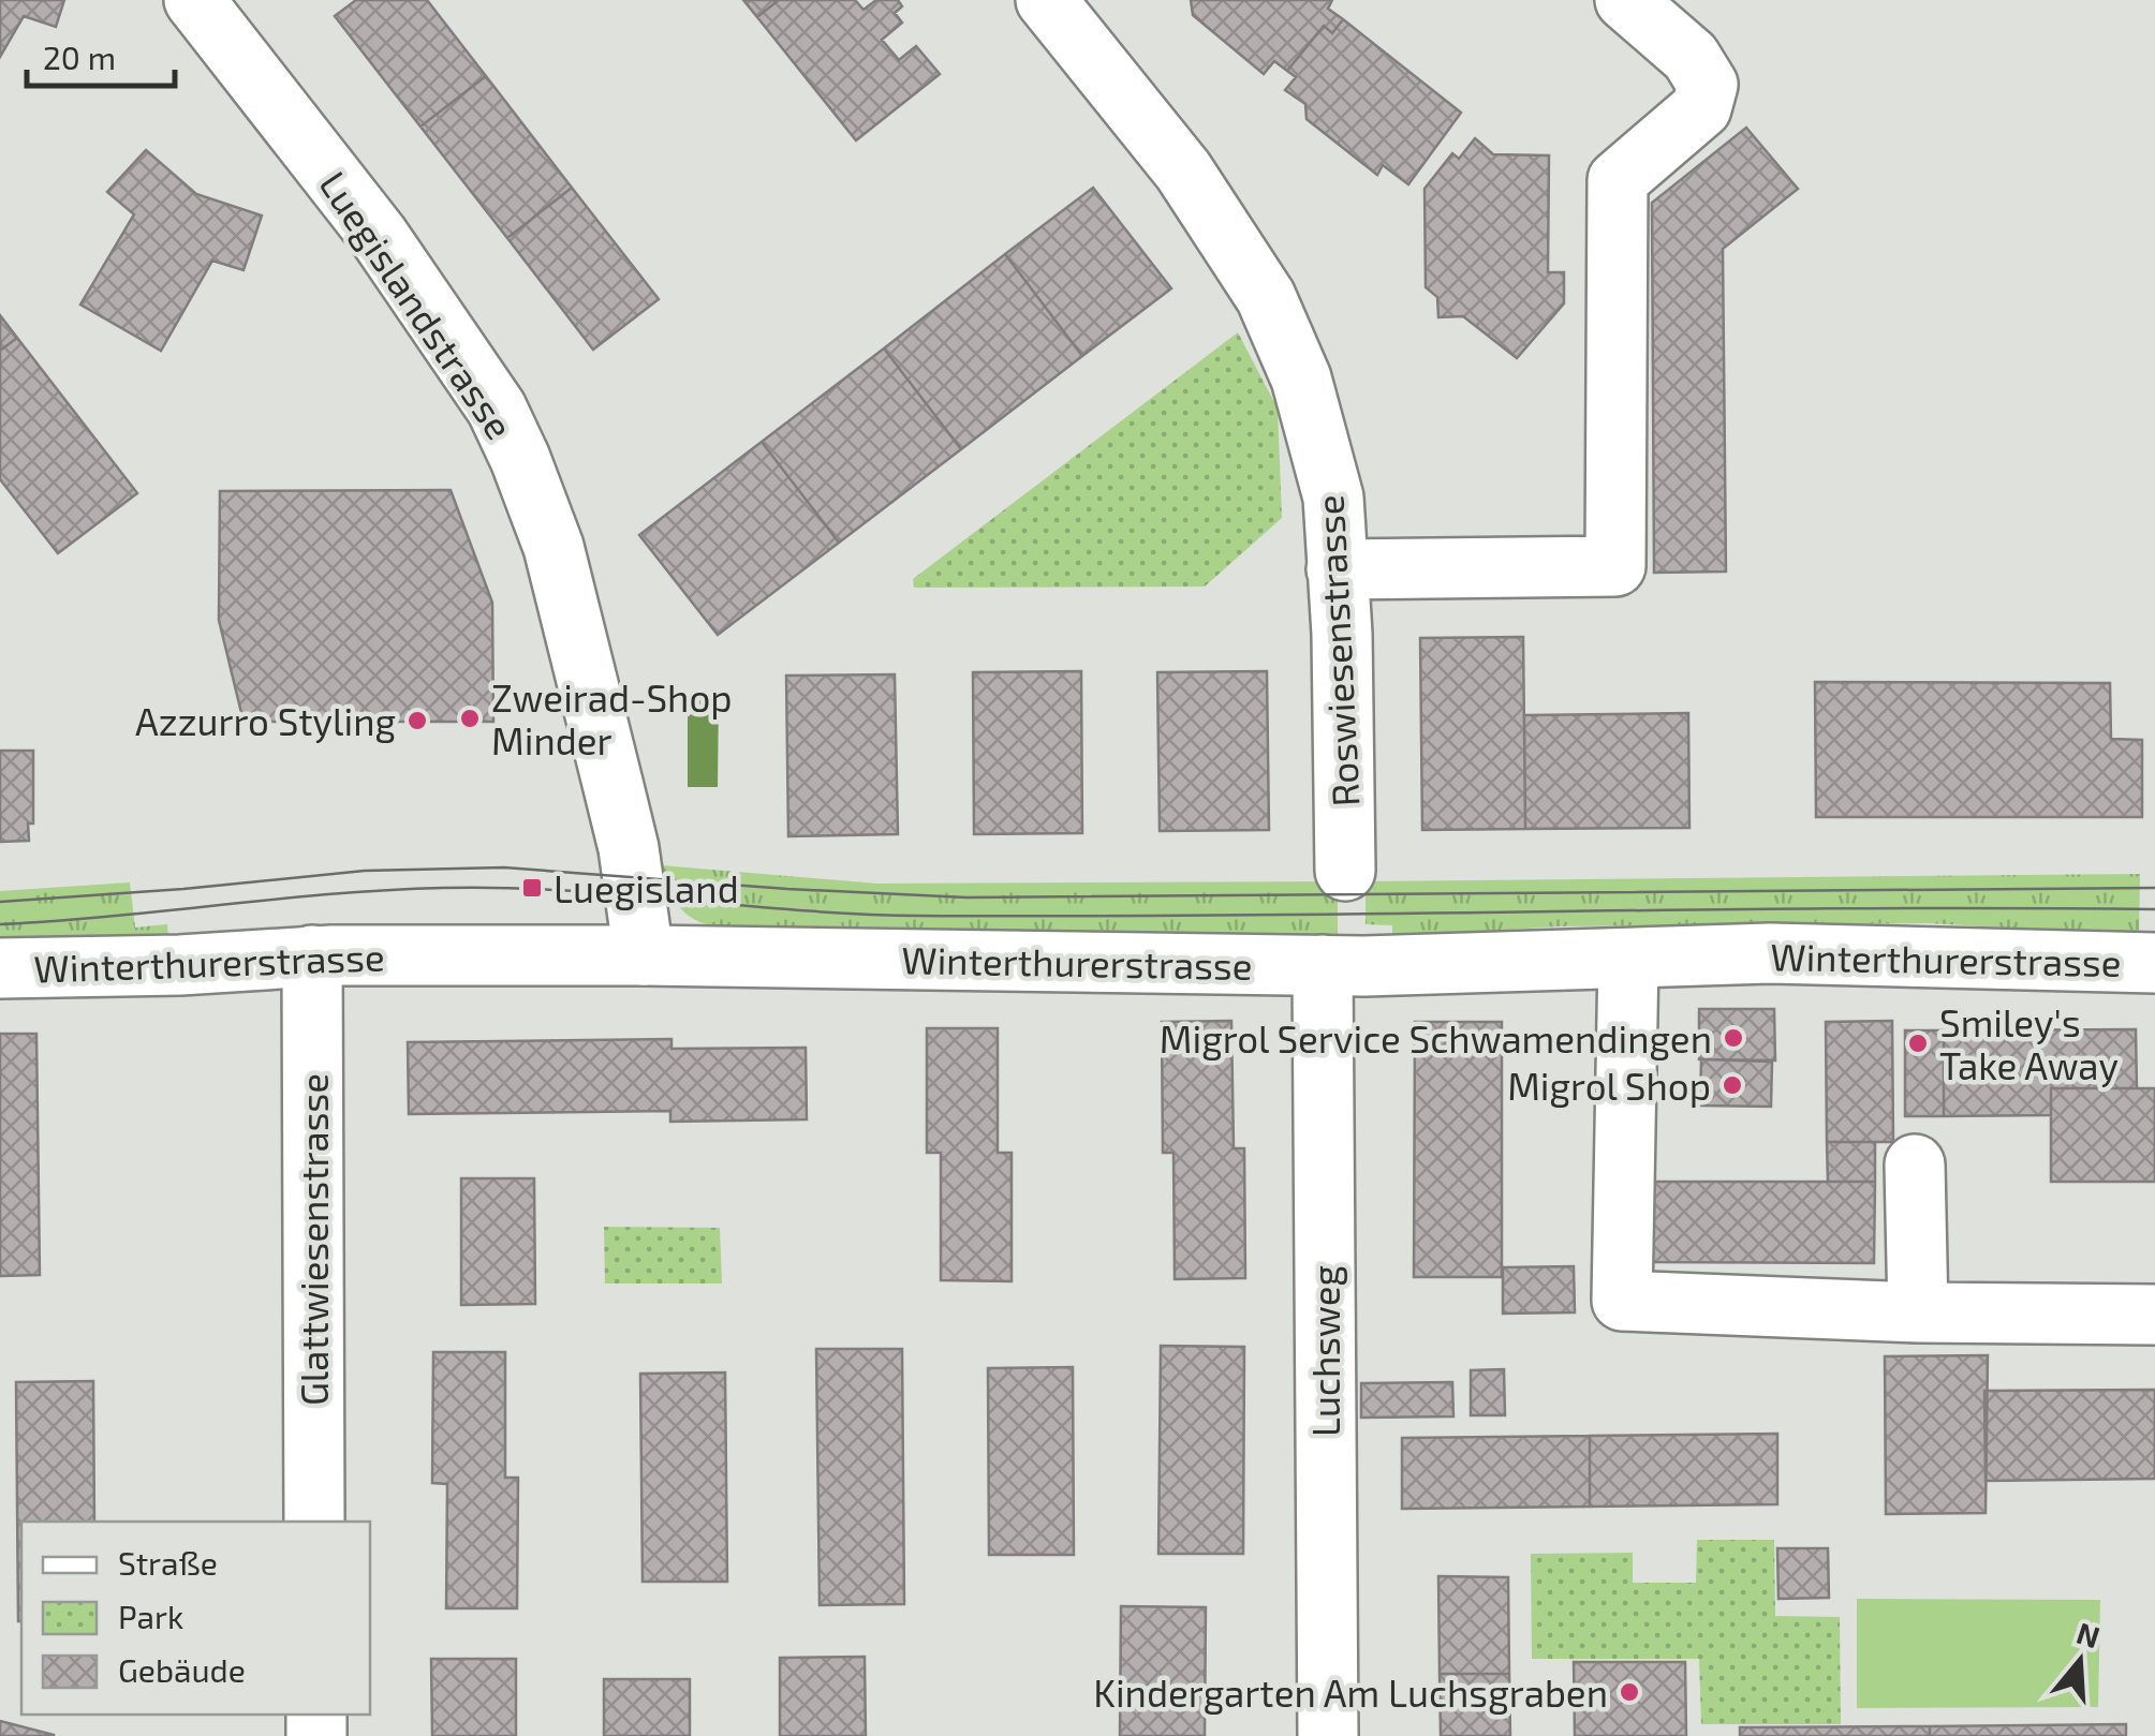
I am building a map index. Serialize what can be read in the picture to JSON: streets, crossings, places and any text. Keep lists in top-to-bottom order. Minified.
{"streets":{"street":["Luegislandstrasse","Roswiesenstrasse","Winterthurerstrasse","Glattwiesenstrasse","Luchsweg"]},"crossings":[["Luegislandstrasse","Winterthurerstrasse"],["Winterthurerstrasse","Glattwiesenstrasse"],["Winterthurerstrasse","Luchsweg"]],"places":{"other":["Zweirad-Shop Minder","Azzurro Styling","Migrol Service Schwamendingen","Smiley's Take Away","Migrol Shop","Kindergarten Am Luchsgraben"],"transit":["Luegisland"]},"legend":["Straße","Park","Gebäude"],"scale_bar":"20 m","north":"top"}
